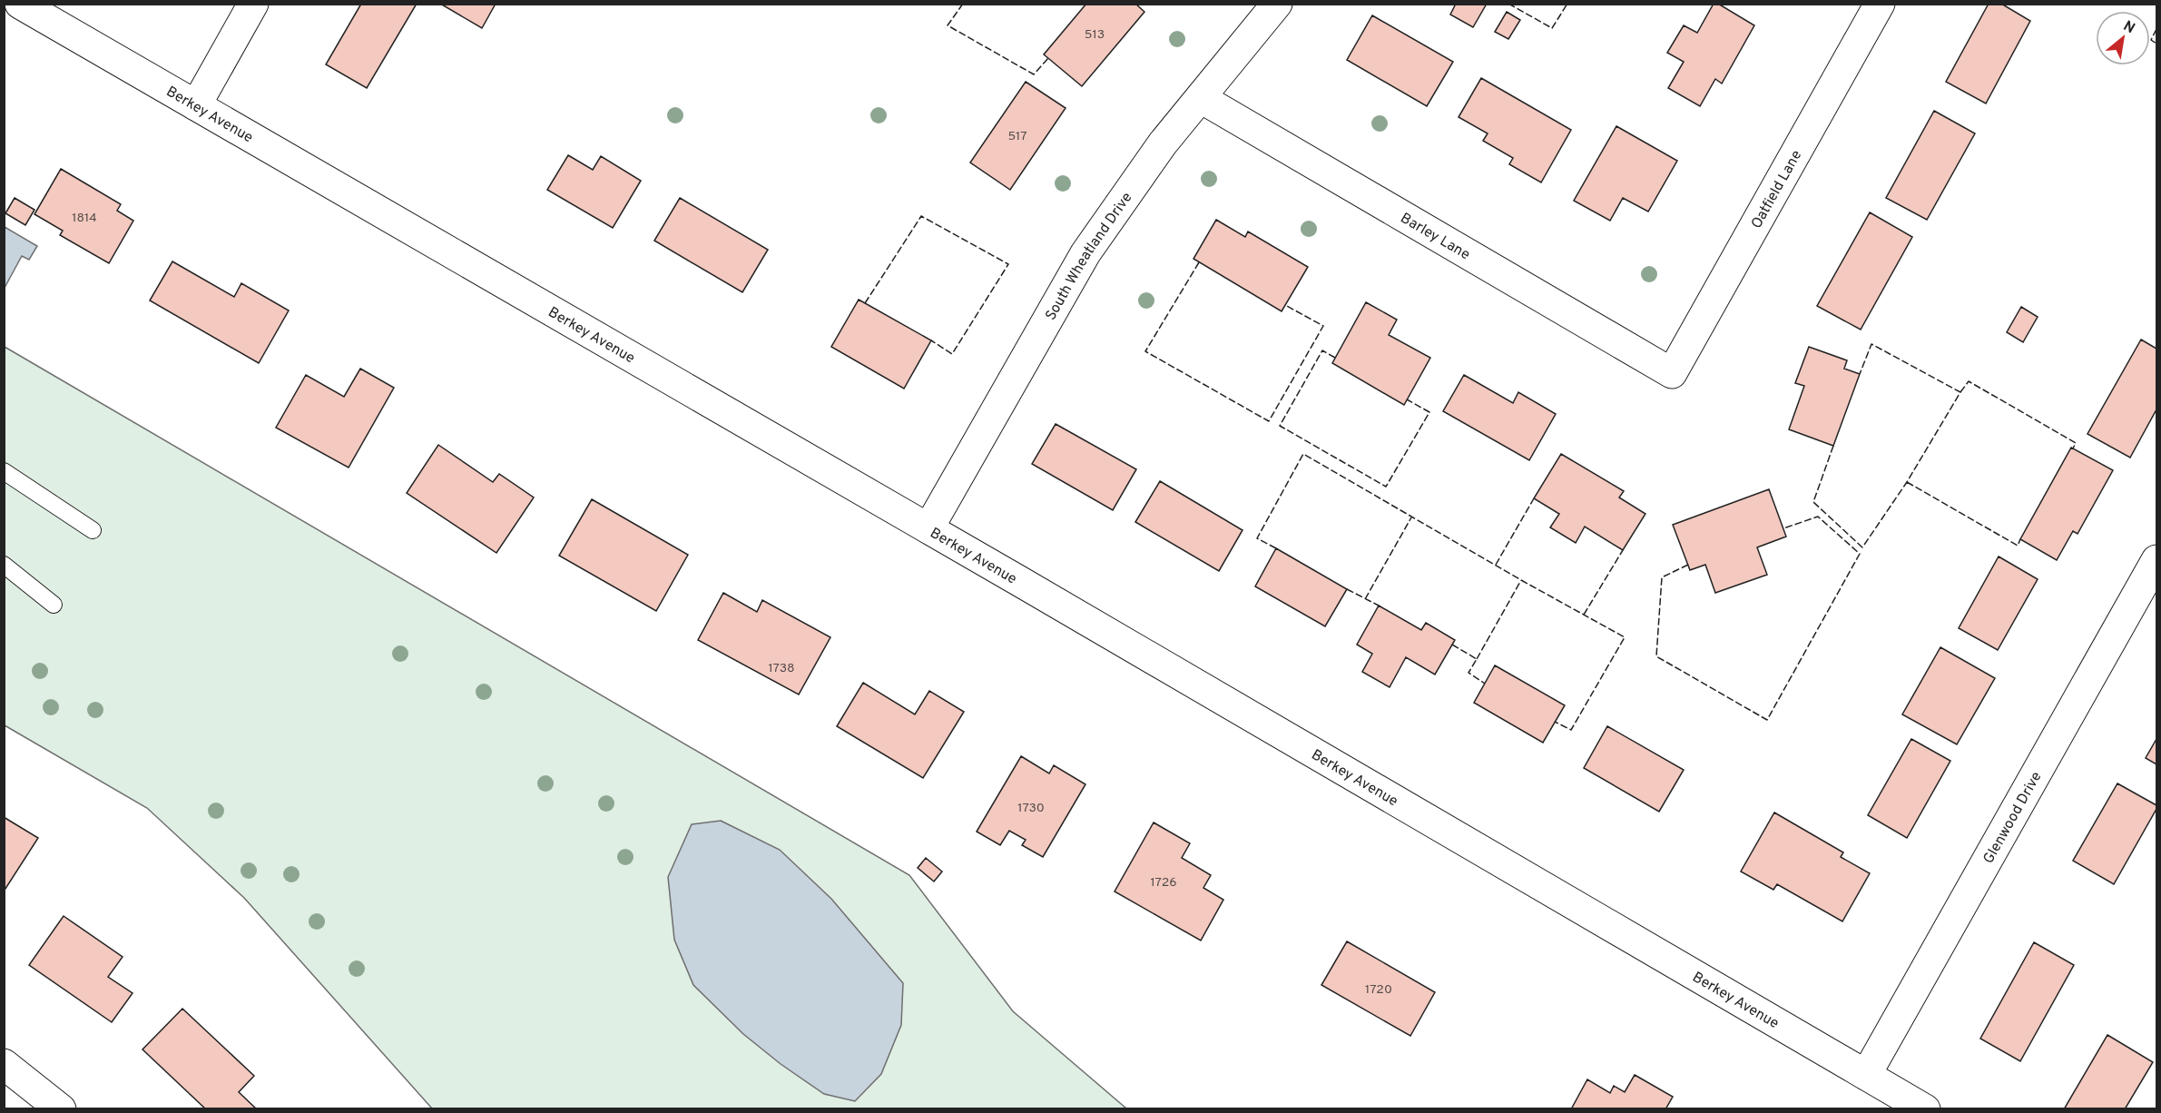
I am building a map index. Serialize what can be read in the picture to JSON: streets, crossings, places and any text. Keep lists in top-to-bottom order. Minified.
{"streets":{"street":["Berkey Avenue","Oatfield Lane","Barley Lane","South Wheatland Drive","Glenwood Drive"]},"crossings":[["Berkey Avenue","South Wheatland Drive"],["Berkey Avenue","Glenwood Drive"],["Oatfield Lane","Barley Lane"],["Barley Lane","South Wheatland Drive"]],"house_numbers":["513","517","1814","1738","1730","1726","1720"],"north":"top right"}
